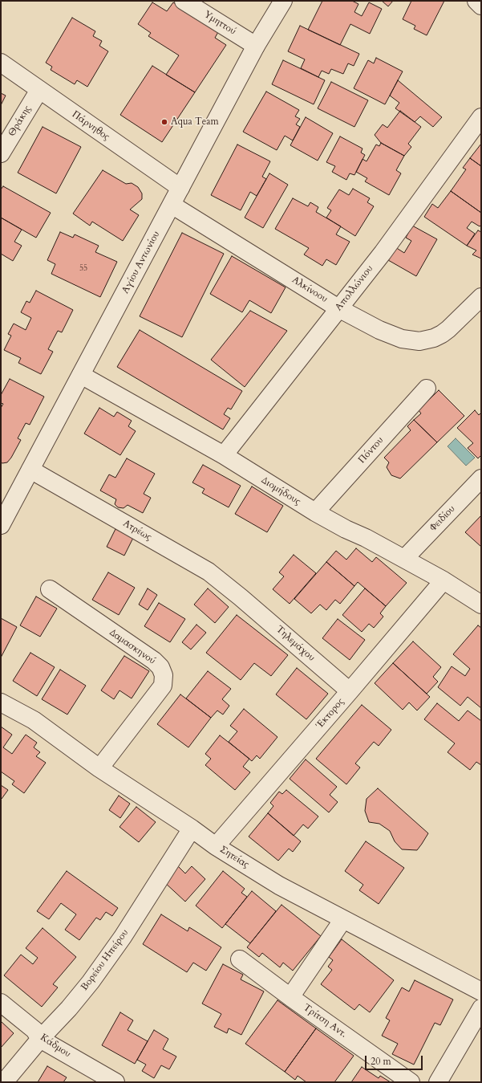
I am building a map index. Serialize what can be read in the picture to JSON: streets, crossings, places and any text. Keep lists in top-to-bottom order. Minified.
{"streets":{"street":["Υμηττού","Θράκης","Πάρνηθος","Αγίου Αντωνίου","Απολλώνιου","Αλκίνοου","Πόντου","Διομήδους","Φειδίου","Ατρέως","Τηλεμάχου","Δαμασκηνού","Έκτορος","Σητείας","Βορείου Ηπείρου","Τρίτση Αντ.","Κάδμου"]},"crossings":[["Υμηττού","Αγίου Αντωνίου"],["Θράκης","Πάρνηθος"],["Πάρνηθος","Αγίου Αντωνίου"],["Αγίου Αντωνίου","Αλκίνοου"],["Αγίου Αντωνίου","Διομήδους"],["Αγίου Αντωνίου","Ατρέως"],["Απολλώνιου","Αλκίνοου"],["Απολλώνιου","Διομήδους"],["Πόντου","Διομήδους"],["Διομήδους","Φειδίου"],["Διομήδους","Έκτορος"],["Ατρέως","Τηλεμάχου"],["Τηλεμάχου","Έκτορος"],["Δαμασκηνού","Σητείας"],["Έκτορος","Σητείας"],["Σητείας","Βορείου Ηπείρου"],["Βορείου Ηπείρου","Κάδμου"]],"places":["Aqua Team"],"house_numbers":["55"],"scale_bar":"20 m"}
